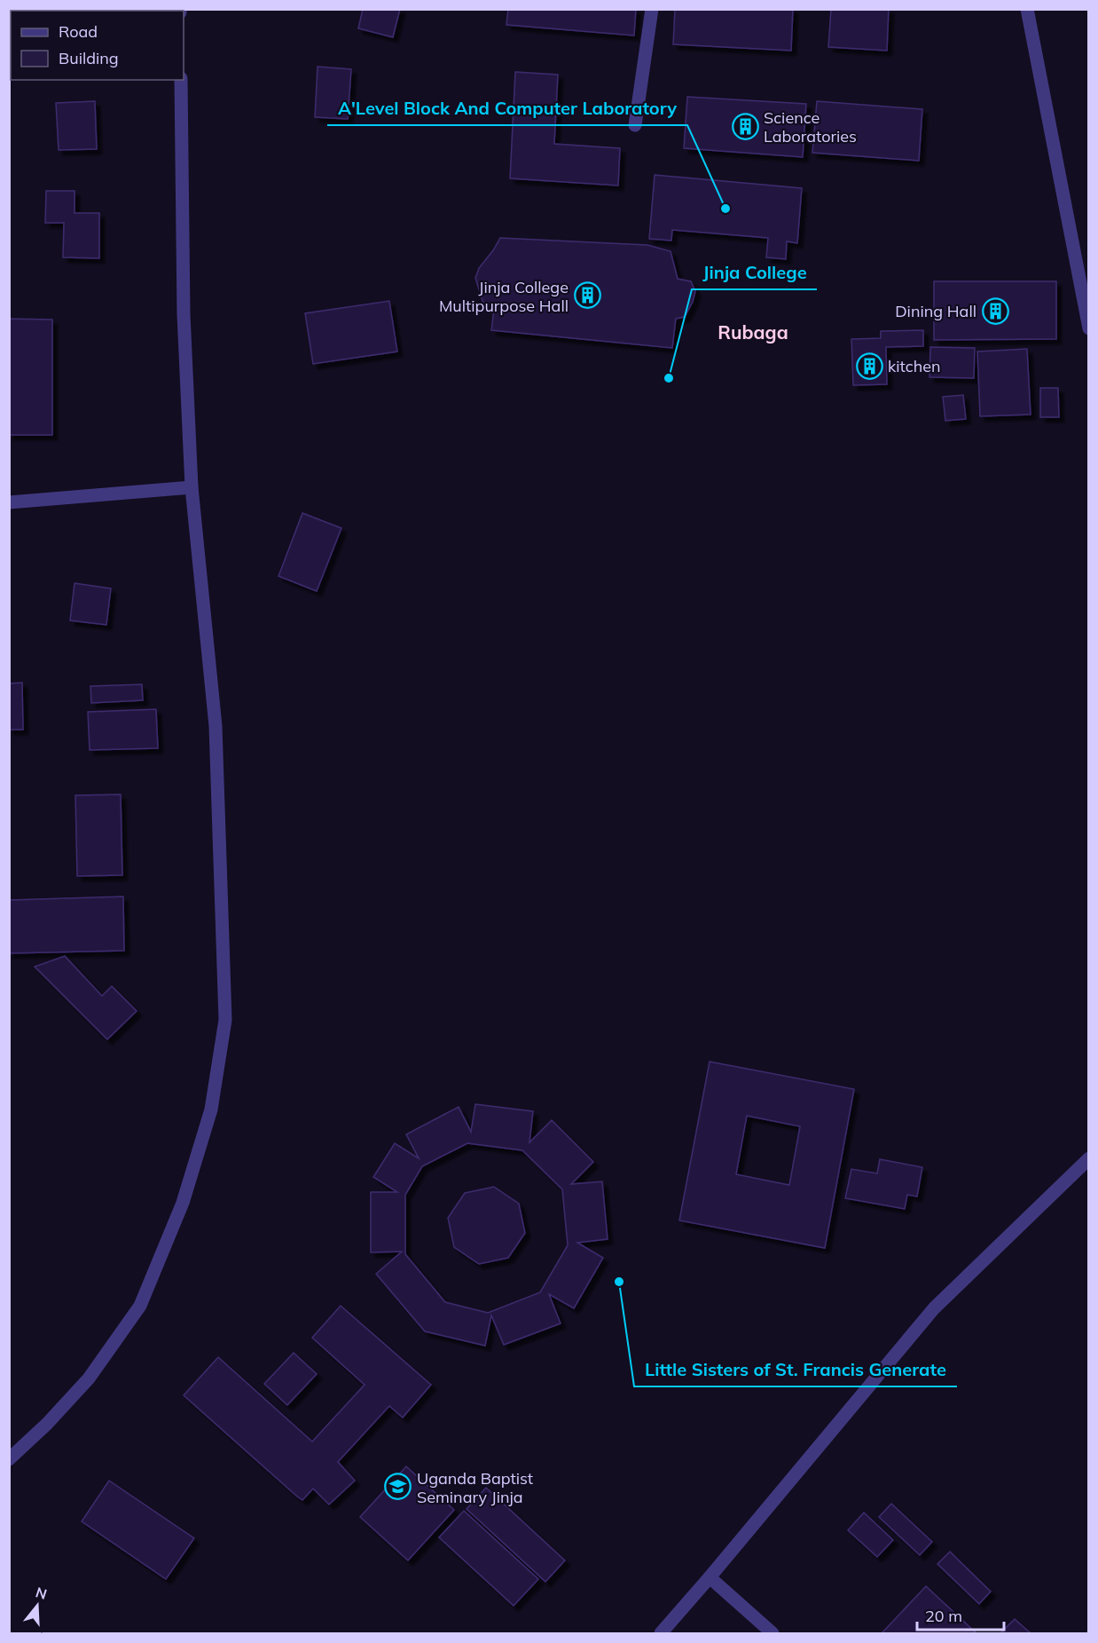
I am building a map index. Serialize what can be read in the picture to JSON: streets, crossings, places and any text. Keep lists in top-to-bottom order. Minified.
{"districts":["Rubaga"],"places":{"building":["Science Laboratories","Jinja College Multipurpose Hall","Dining Hall","kitchen"],"other":["A'Level Block And Computer Laboratory","Jinja College","Little Sisters of St. Francis Generate"],"school or university":["Uganda Baptist Seminary Jinja"]},"legend":["Road","Building"],"scale_bar":"20 m","north":"top"}
